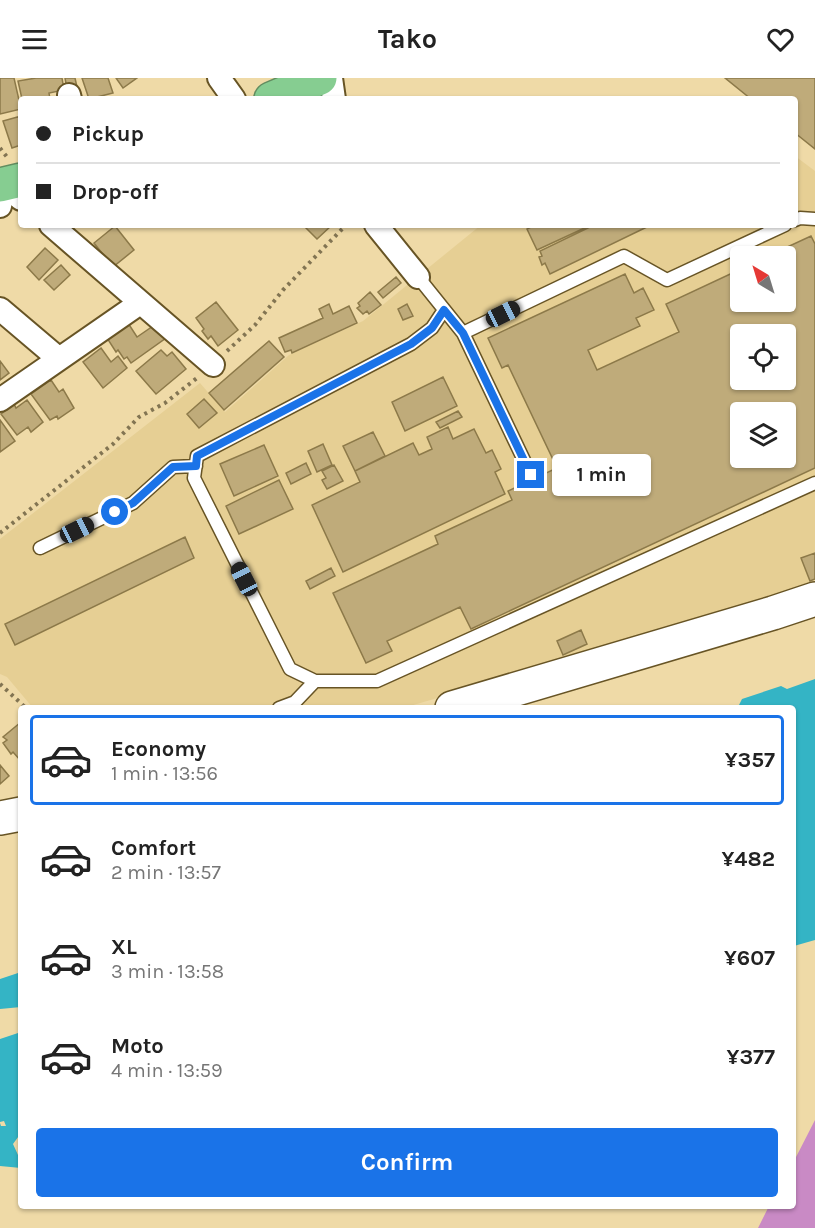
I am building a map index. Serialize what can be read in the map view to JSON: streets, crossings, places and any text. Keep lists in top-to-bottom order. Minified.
{"north":"top left","page":{"header":"Tako","banner":["Pickup","Drop-off"],"bubble":"1 min","list":[{"name":"Economy","note":"1 min · 13:56","value":"¥357"},{"name":"Comfort","note":"2 min · 13:57","value":"¥482"},{"name":"XL","note":"3 min · 13:58","value":"¥607"},{"name":"Moto","note":"4 min · 13:59","value":"¥377"}],"buttons":"Confirm"}}
